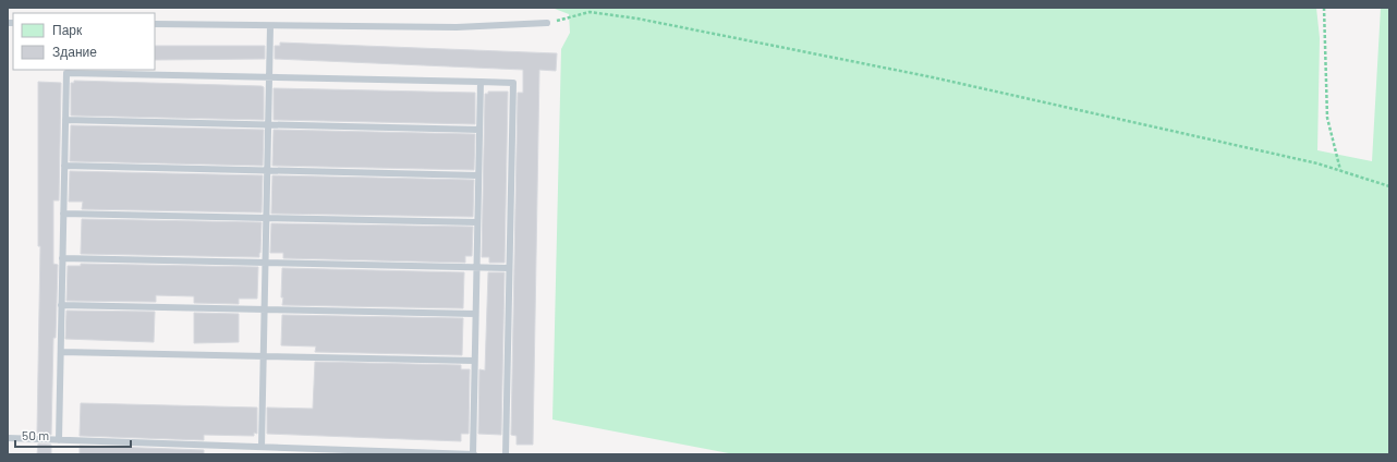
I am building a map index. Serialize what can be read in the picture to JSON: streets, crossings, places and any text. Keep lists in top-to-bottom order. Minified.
{"legend":["Парк","Здание"],"scale_bar":"50 m"}
